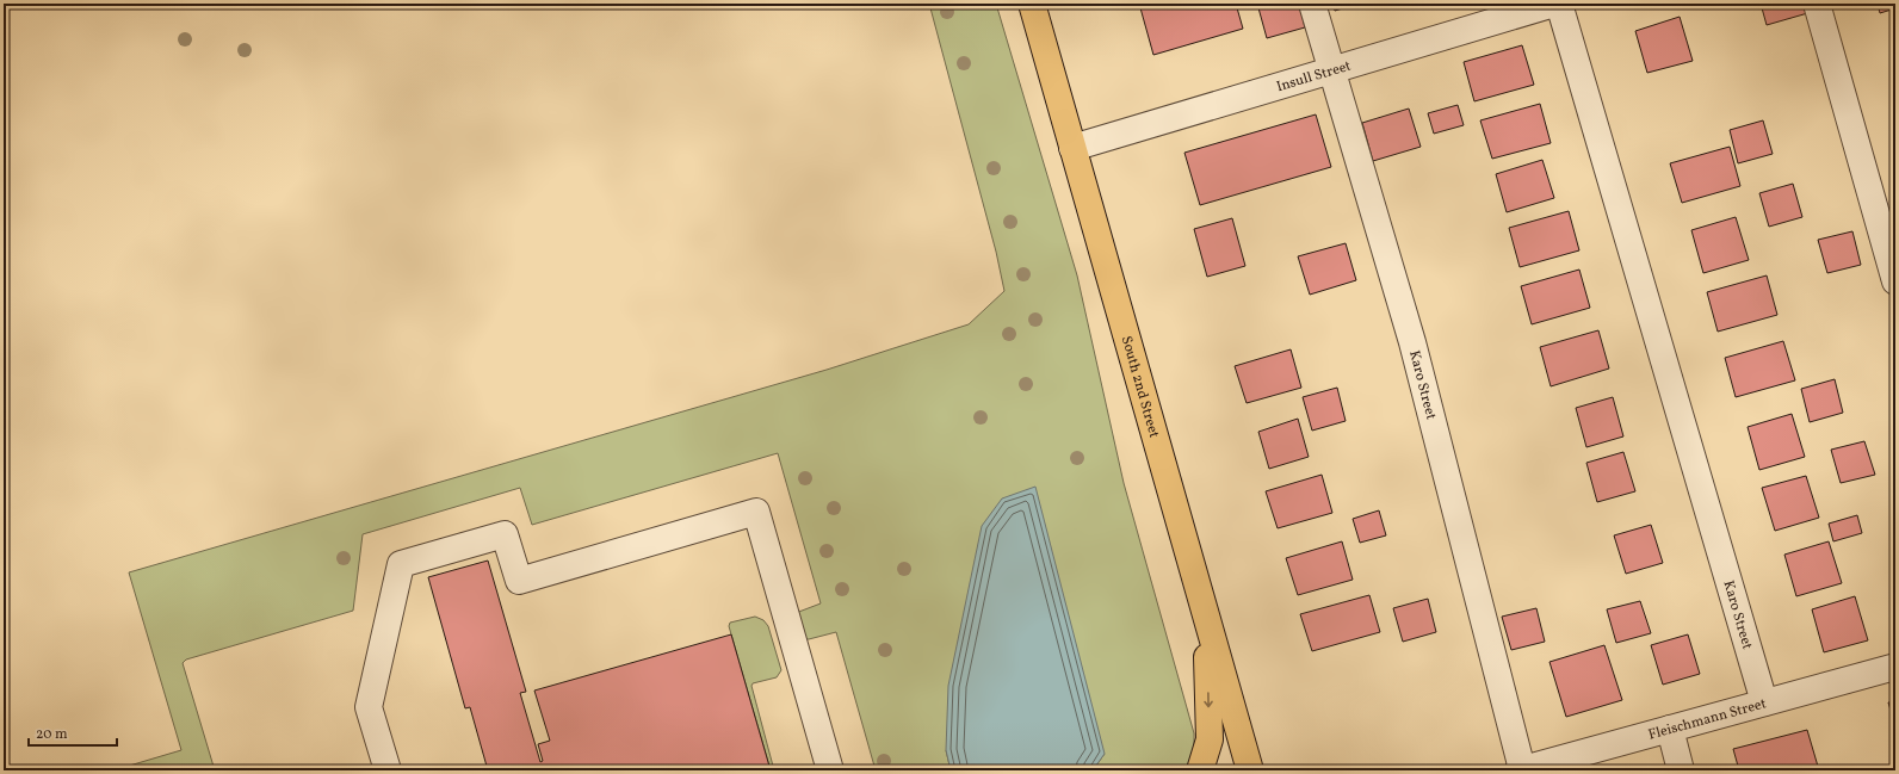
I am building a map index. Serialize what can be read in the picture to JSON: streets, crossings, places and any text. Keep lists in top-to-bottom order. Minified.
{"streets":{"main road":["South 2nd Street"],"street":["Insull Street","Karo Street","Fleischmann Street"]},"crossings":[["Insull Street","Karo Street"],["Insull Street","South 2nd Street"],["Karo Street","Fleischmann Street"]],"scale_bar":"20 m"}
